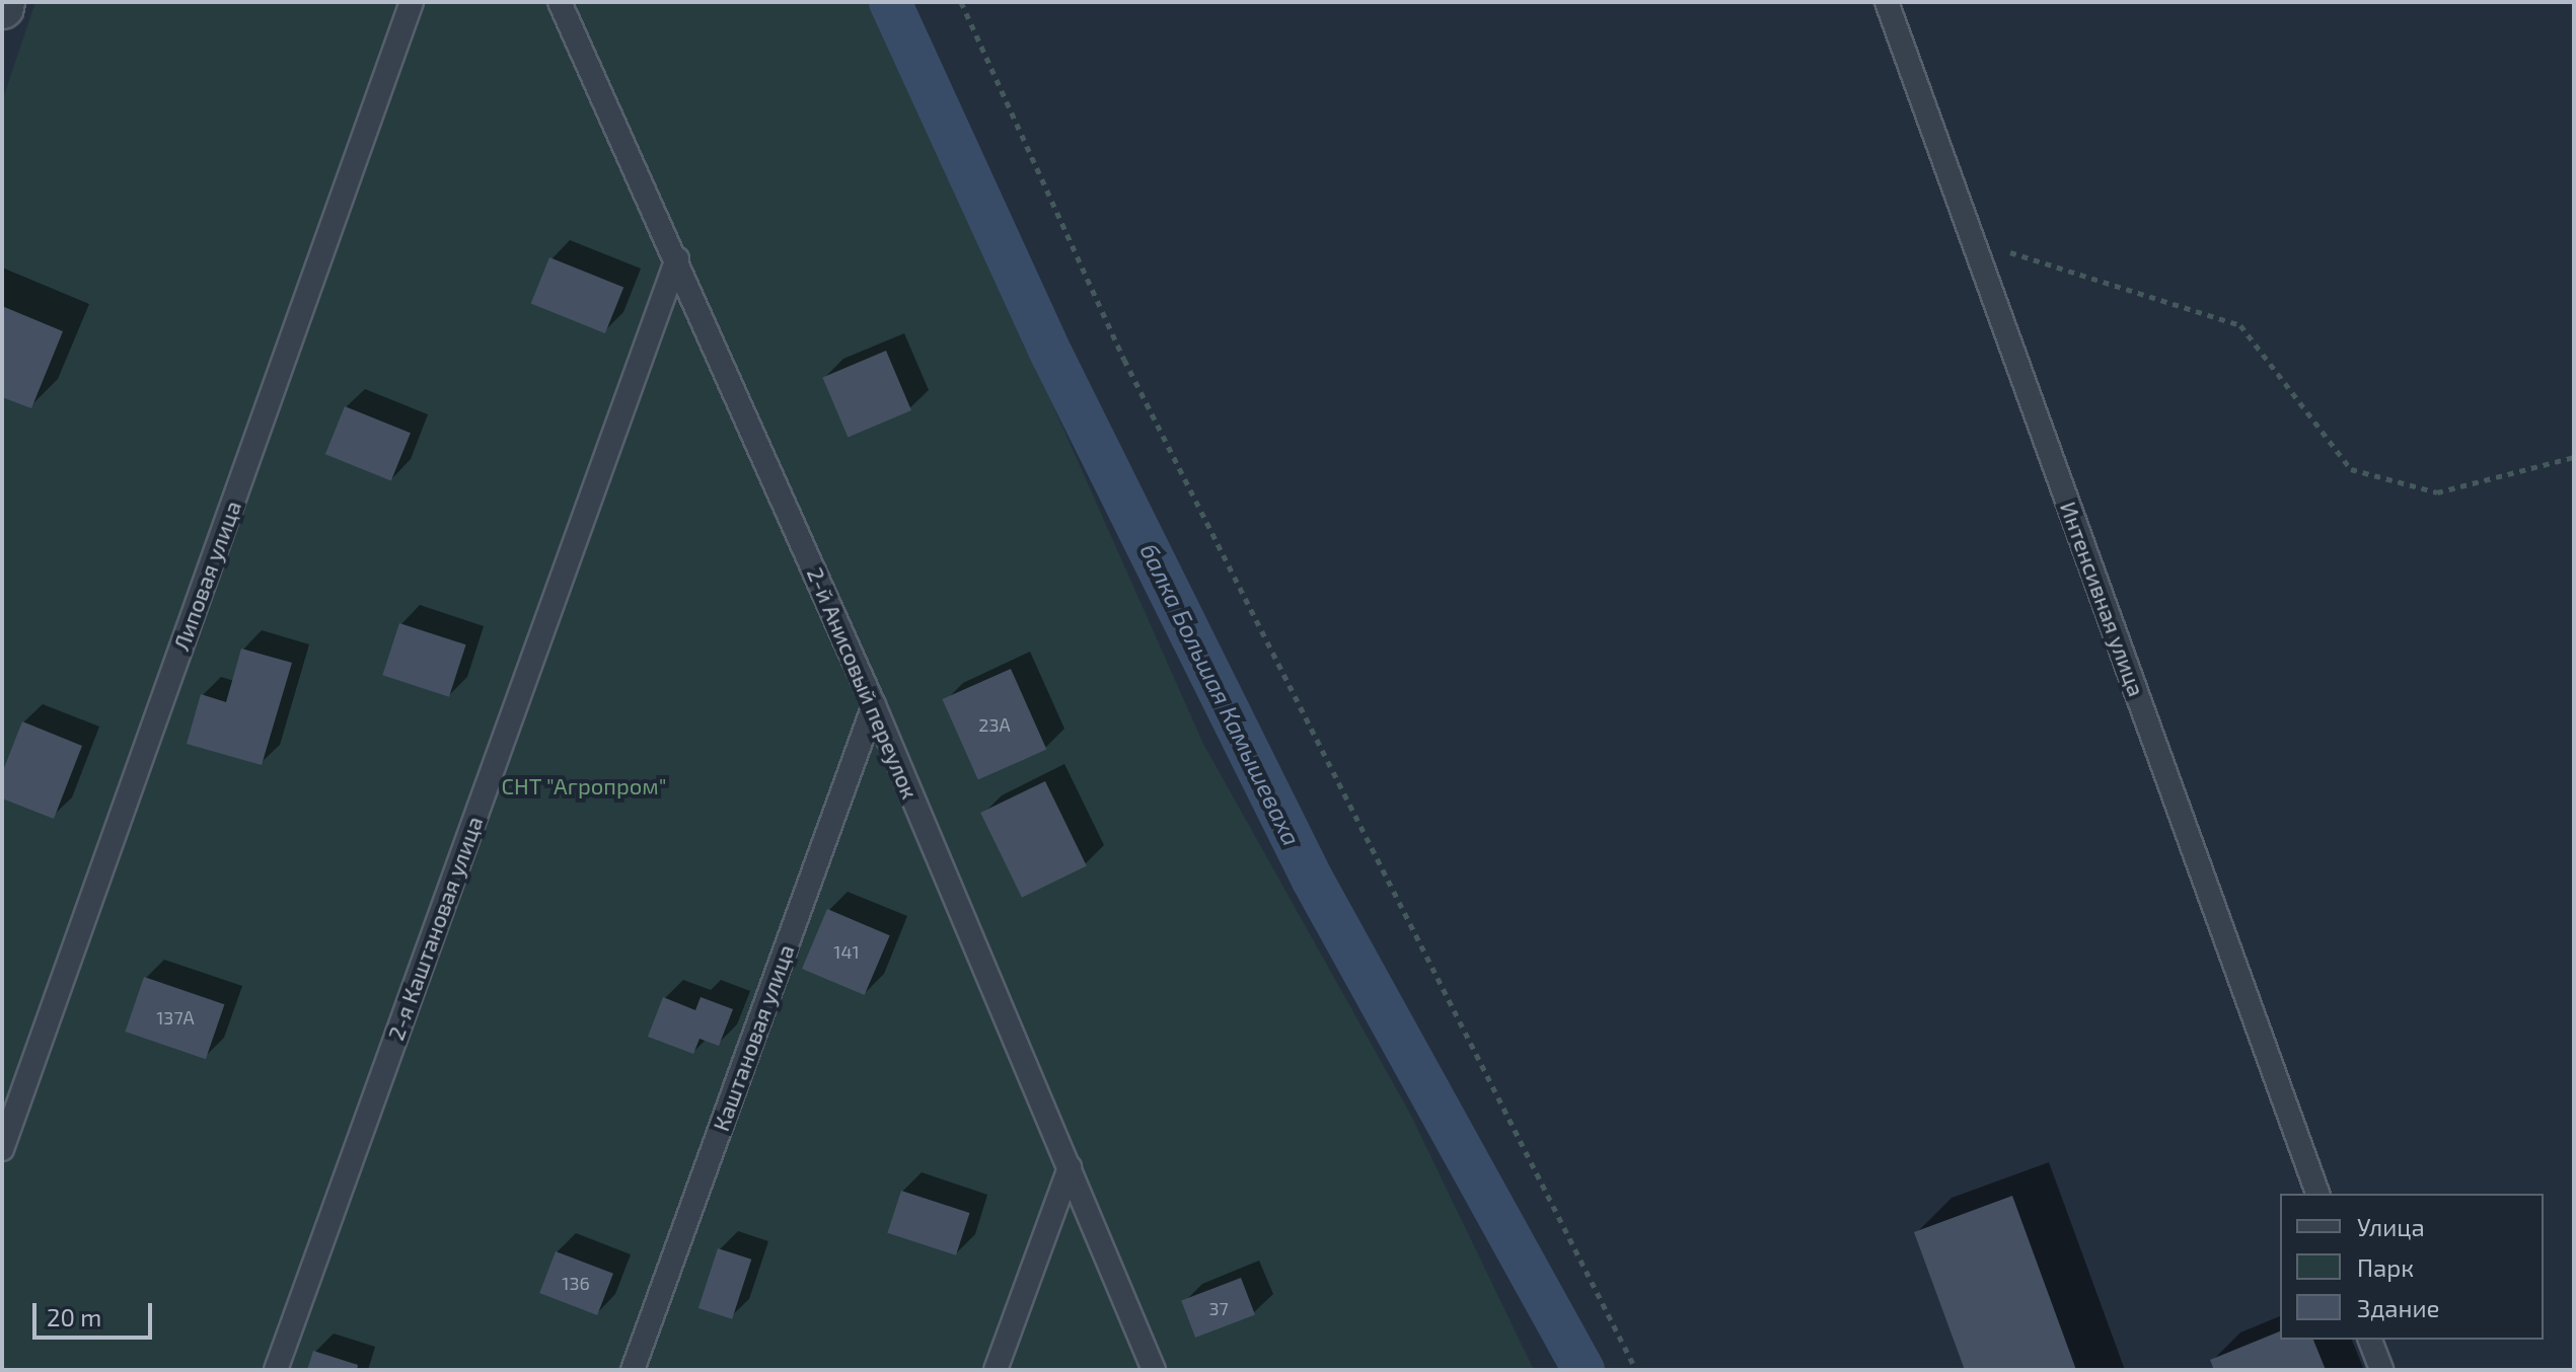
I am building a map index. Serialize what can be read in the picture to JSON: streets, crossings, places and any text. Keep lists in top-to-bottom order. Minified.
{"streets":{"lane":["Липовая улица","Интенсивная улица","2-й Анисовый переулок","2-я Каштановая улица","Каштановая улица"]},"crossings":[["2-й Анисовый переулок","2-я Каштановая улица"],["2-й Анисовый переулок","Каштановая улица"]],"water":["балка Большая Камышеваха"],"parks":["СНТ \"Агропром\""],"house_numbers":["23А","141","137А","136","37"],"legend":["Улица","Парк","Здание"],"scale_bar":"20 m"}
